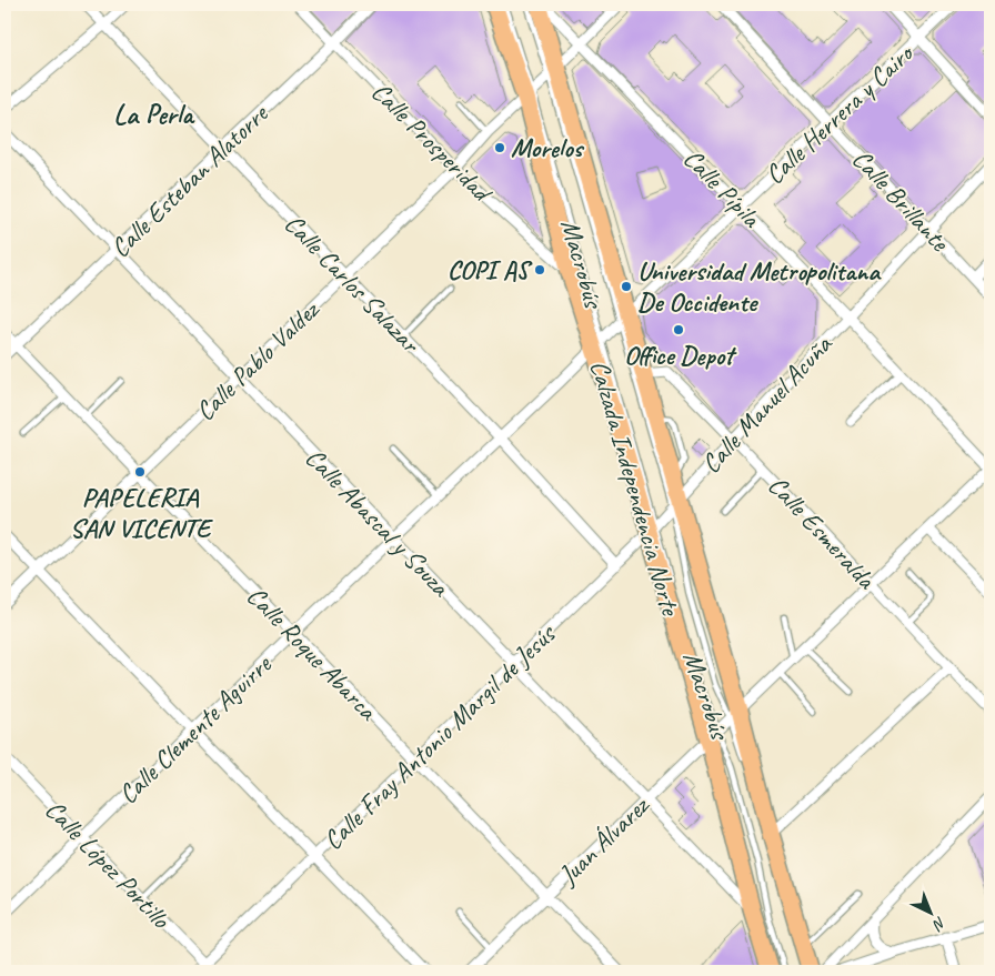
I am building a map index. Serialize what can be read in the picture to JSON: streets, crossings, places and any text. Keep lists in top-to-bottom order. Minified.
{"streets":{"main road":["Calzada Independencia Norte"],"street":["Calle Herrera y Cairo","Calle Prosperidad","Calle Esteban Alatorre","Calle Pípila","Calle Brillante","Calle Carlos Salazar","Calle Pablo Valdez","Calle Manuel Acuña","Calle Abascal y Souza","Calle Esmeralda","Calle Roque Abarca","Calle Clemente Aguirre","Calle Fray Antonio Margil de Jesús","Juan Álvarez","Calle López Portillo"],"lane":["Macrobús"]},"crossings":[["Calle Herrera y Cairo","Calle Pípila"],["Calle Herrera y Cairo","Calle Brillante"],["Calle Herrera y Cairo","Macrobús"],["Calle Herrera y Cairo","Calzada Independencia Norte"],["Calle Herrera y Cairo","Calle Clemente Aguirre"],["Calle Prosperidad","Calle Esteban Alatorre"],["Calle Prosperidad","Calle Pablo Valdez"],["Calle Prosperidad","Calzada Independencia Norte"],["Calle Esteban Alatorre","Calle Carlos Salazar"],["Calle Esteban Alatorre","Calle Abascal y Souza"],["Calle Esteban Alatorre","Calle Roque Abarca"],["Calle Pípila","Calle Pablo Valdez"],["Calle Pípila","Calle Manuel Acuña"],["Calle Pípila","Juan Álvarez"],["Calle Brillante","Calle Manuel Acuña"],["Macrobús","Calle Pablo Valdez"],["Macrobús","Calle Manuel Acuña"],["Macrobús","Calzada Independencia Norte"],["Macrobús","Calle Clemente Aguirre"],["Macrobús","Calle Fray Antonio Margil de Jesús"],["Macrobús","Juan Álvarez"],["Calle Carlos Salazar","Calle Pablo Valdez"],["Calle Carlos Salazar","Calle Clemente Aguirre"],["Calle Carlos Salazar","Calle Fray Antonio Margil de Jesús"],["Calle Pablo Valdez","Calzada Independencia Norte"],["Calle Pablo Valdez","Calle Abascal y Souza"],["Calle Pablo Valdez","Calle Roque Abarca"],["Calle Manuel Acuña","Calzada Independencia Norte"],["Calle Manuel Acuña","Calle Esmeralda"],["Calle Manuel Acuña","Calle Fray Antonio Margil de Jesús"],["Calzada Independencia Norte","Calle Abascal y Souza"],["Calzada Independencia Norte","Calle Esmeralda"],["Calzada Independencia Norte","Calle Clemente Aguirre"],["Calzada Independencia Norte","Calle Fray Antonio Margil de Jesús"],["Calzada Independencia Norte","Juan Álvarez"],["Calle Abascal y Souza","Calle Clemente Aguirre"],["Calle Abascal y Souza","Calle Fray Antonio Margil de Jesús"],["Calle Abascal y Souza","Juan Álvarez"],["Calle Esmeralda","Juan Álvarez"],["Calle Roque Abarca","Calle Clemente Aguirre"],["Calle Roque Abarca","Calle Fray Antonio Margil de Jesús"],["Calle Roque Abarca","Juan Álvarez"],["Calle Clemente Aguirre","Calle López Portillo"],["Calle Fray Antonio Margil de Jesús","Calle López Portillo"]],"districts":["La Perla"],"places":["Morelos","COPI AS","Universidad Metropolitana De Occidente","Office Depot","PAPELERIA SAN VICENTE"],"north":"bottom right"}
